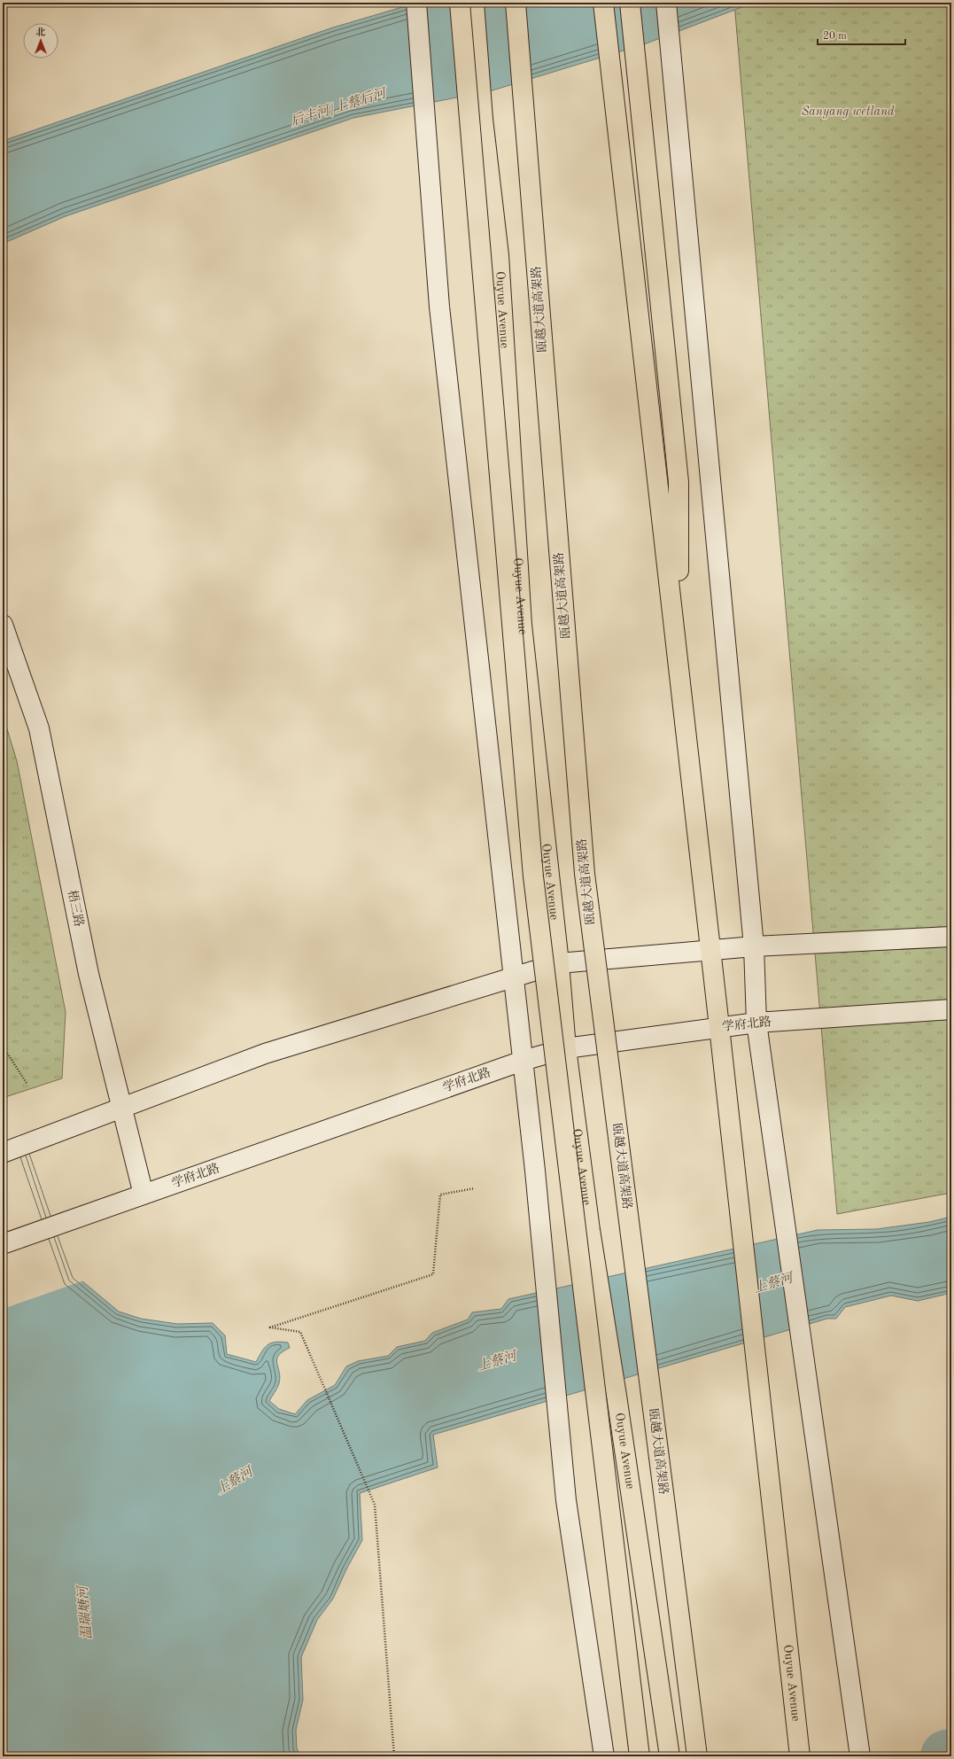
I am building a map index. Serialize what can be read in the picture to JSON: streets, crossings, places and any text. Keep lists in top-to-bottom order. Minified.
{"streets":{"highway":["瓯越大道高架路","Ouyue Avenue"],"street":["梧三路","学府北路"]},"crossings":[["Ouyue Avenue","学府北路"],["梧三路","学府北路"]],"water":["后丰河/上蔡后河","上蔡河","温瑞塘河"],"parks":["Sanyang wetland"],"scale_bar":"20 m","north":"top"}
